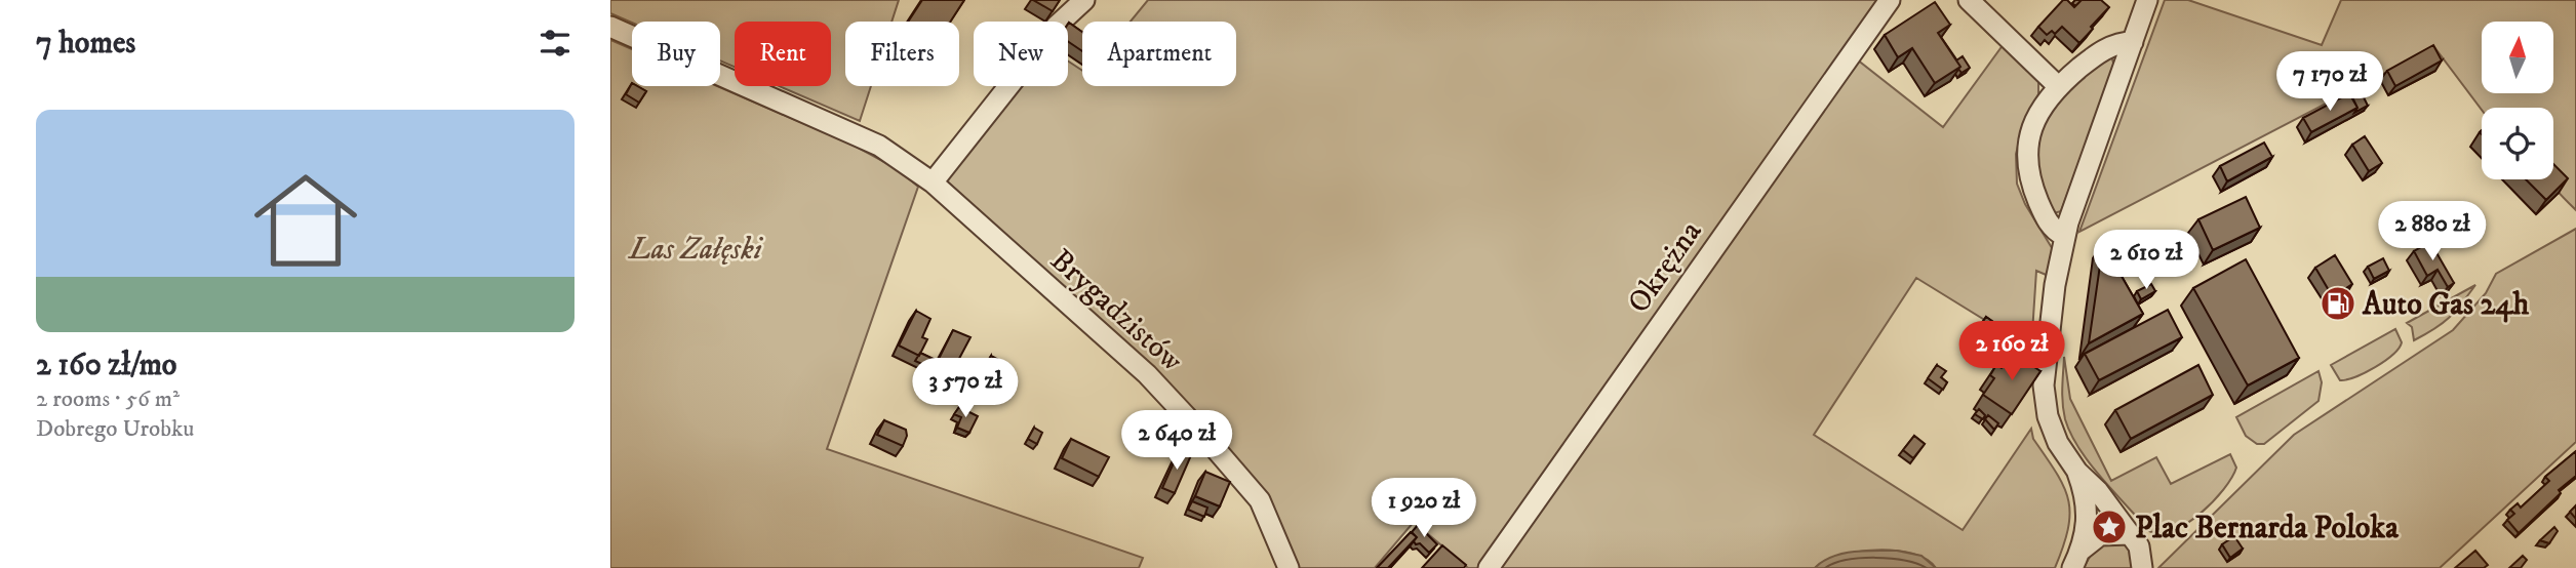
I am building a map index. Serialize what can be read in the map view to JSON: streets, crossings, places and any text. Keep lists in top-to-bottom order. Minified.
{"streets":{"street":["Okrężna","Brygadzistów"]},"parks":["Las Załęski"],"places":{"fuel station":["Auto Gas 24h"],"place":["Plac Bernarda Poloka"]},"north":"top","page":{"heading":"7 homes","chip":["Buy","Rent","Filters","New","Apartment"],"price":["7 170 zł","2 880 zł","2 610 zł","2 160 zł","3 570 zł","2 640 zł","1 920 zł"],"list":[{"name":"2 160 zł/mo","note":"2 rooms · 56 m² · Dobrego Urobku"}]}}
